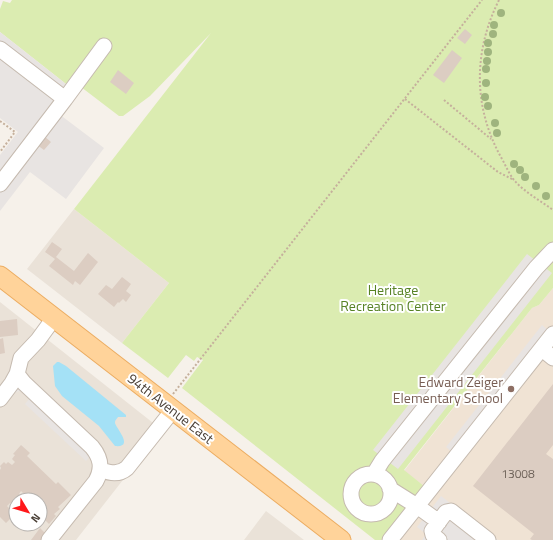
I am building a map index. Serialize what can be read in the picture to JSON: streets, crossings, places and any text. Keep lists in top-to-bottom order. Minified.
{"streets":{"main road":["94th Avenue East"]},"parks":["Heritage Recreation Center"],"places":["Edward Zeiger Elementary School"],"house_numbers":["13008"],"north":"bottom right"}
